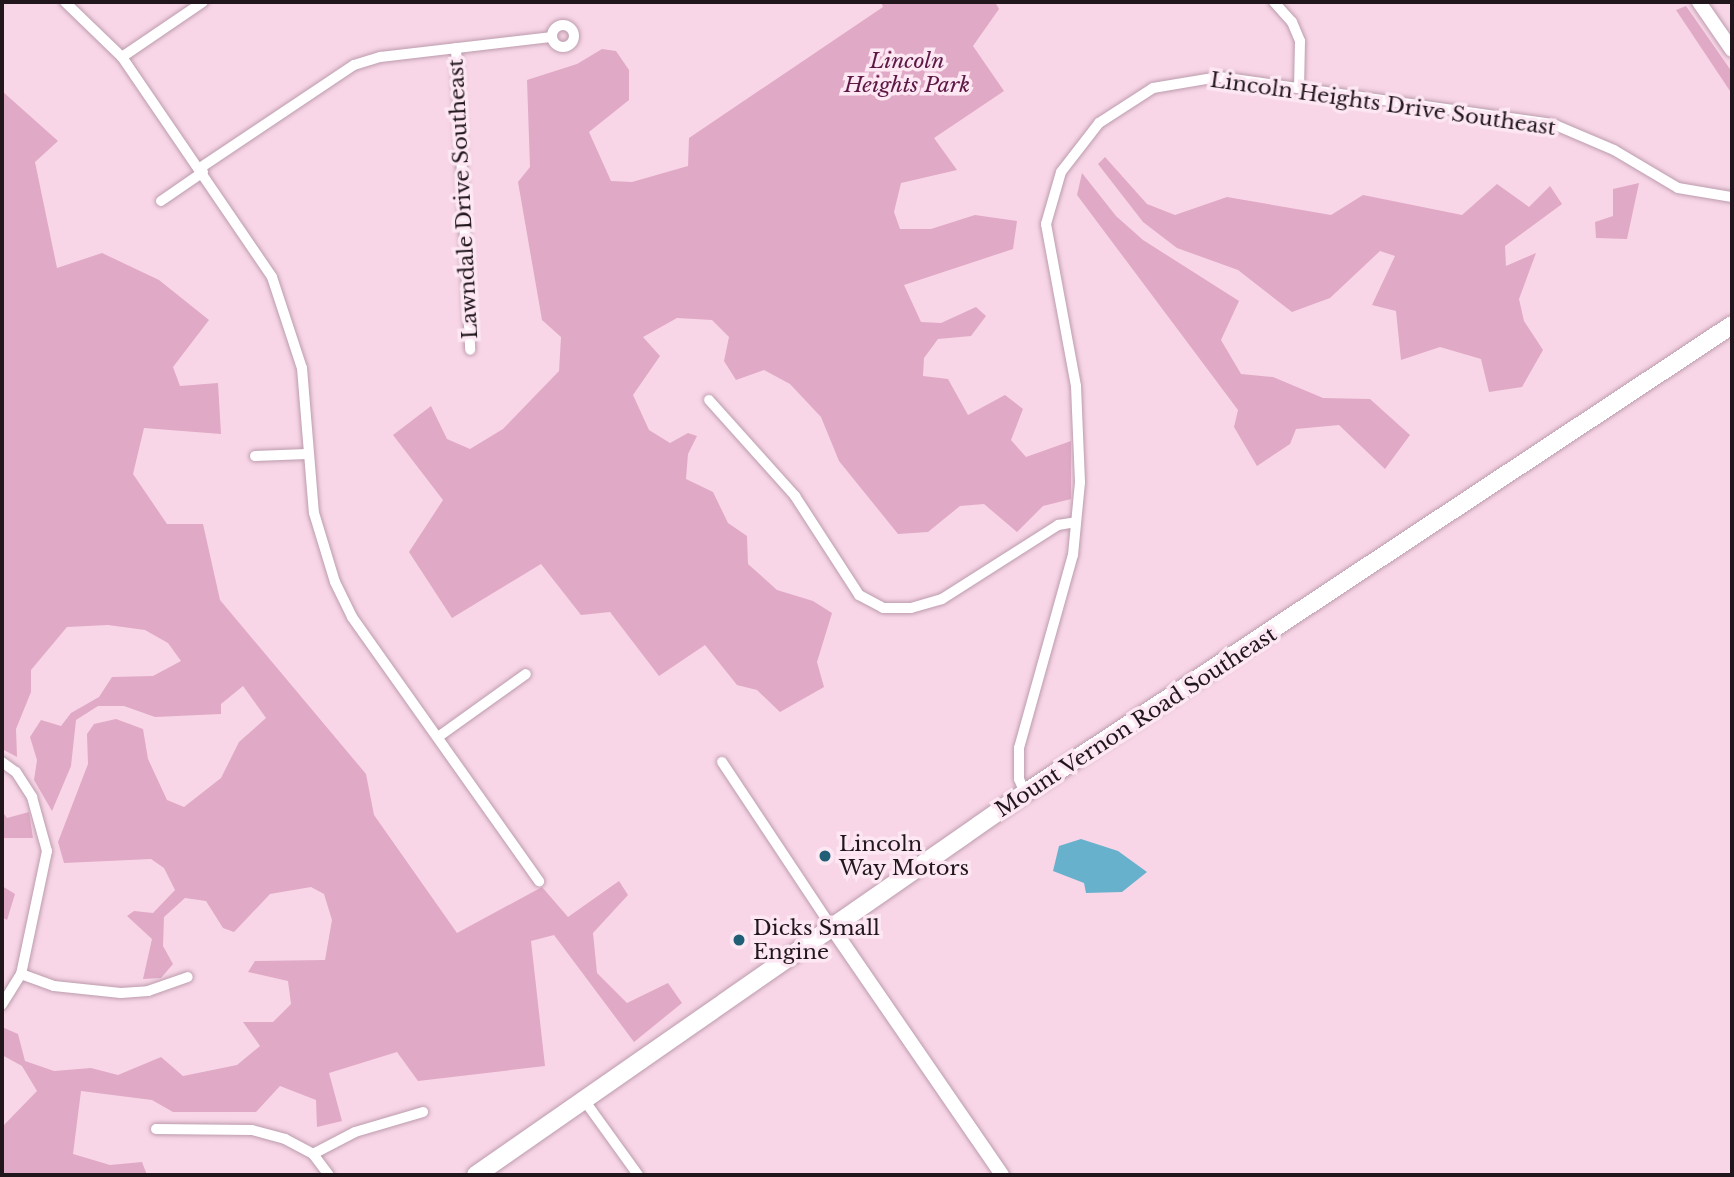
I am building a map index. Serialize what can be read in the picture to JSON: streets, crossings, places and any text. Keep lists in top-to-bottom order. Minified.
{"streets":{"main road":["Mount Vernon Road Southeast"],"street":["Lincoln Heights Drive Southeast","Lawndale Drive Southeast"]},"crossings":[["Lincoln Heights Drive Southeast","Mount Vernon Road Southeast"]],"parks":["Lincoln Heights Park"],"places":["Lincoln Way Motors","Dicks Small Engine"]}
